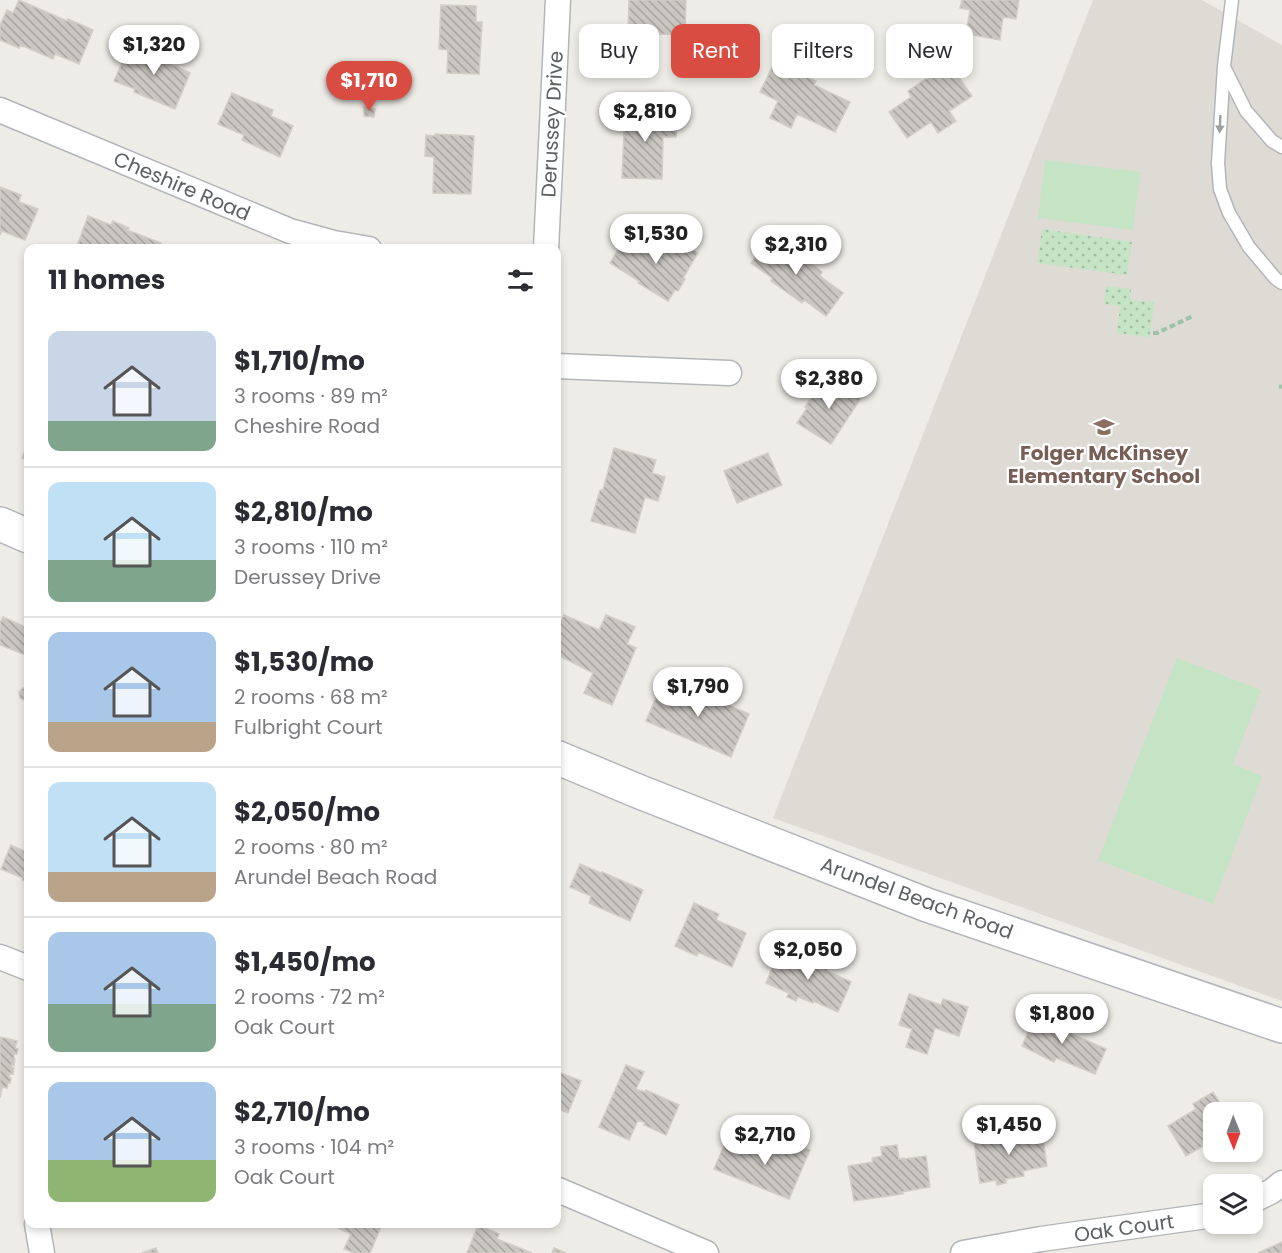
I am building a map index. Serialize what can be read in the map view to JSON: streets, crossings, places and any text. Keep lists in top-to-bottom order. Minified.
{"streets":{"street":["Derussey Drive","Cheshire Road","Arundel Beach Road","Oak Court"]},"places":{"school or university":["Folger McKinsey Elementary School"]},"north":"bottom","page":{"chip":["Buy","Rent","Filters","New"],"price":["$1,320","$1,710","$2,810","$1,530","$2,310","$2,380","$1,790","$2,050","$1,800","$1,450","$2,710"],"heading":"11 homes","list":[{"name":"$1,710/mo","note":"3 rooms · 89 m² · Cheshire Road"},{"name":"$2,810/mo","note":"3 rooms · 110 m² · Derussey Drive"},{"name":"$1,530/mo","note":"2 rooms · 68 m² · Fulbright Court"},{"name":"$2,050/mo","note":"2 rooms · 80 m² · Arundel Beach Road"},{"name":"$1,450/mo","note":"2 rooms · 72 m² · Oak Court"},{"name":"$2,710/mo","note":"3 rooms · 104 m² · Oak Court"}]}}
